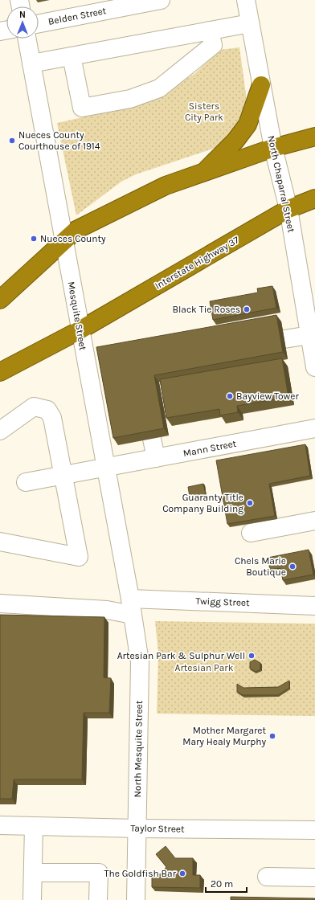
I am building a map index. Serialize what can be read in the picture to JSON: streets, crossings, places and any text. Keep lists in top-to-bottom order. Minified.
{"streets":{"highway":["Interstate Highway 37"],"street":["Belden Street","North Chaparral Street","Mesquite Street","Mann Street","Twigg Street","North Mesquite Street","Taylor Street"]},"crossings":[["North Chaparral Street","Interstate Highway 37"],["Interstate Highway 37","Mesquite Street"],["Mesquite Street","Mann Street"],["Mesquite Street","Twigg Street"],["Mesquite Street","North Mesquite Street"],["Twigg Street","North Mesquite Street"],["North Mesquite Street","Taylor Street"]],"parks":["Sisters City Park","Artesian Park"],"places":["Nueces County Courthouse of 1914","Nueces County","Black Tie Roses","Bayview Tower","Guaranty Title Company Building","Chels Marie Boutique","Artesian Park & Sulphur Well","Mother Margaret Mary Healy Murphy","The Goldfish Bar"],"scale_bar":"20 m","north":"top"}
